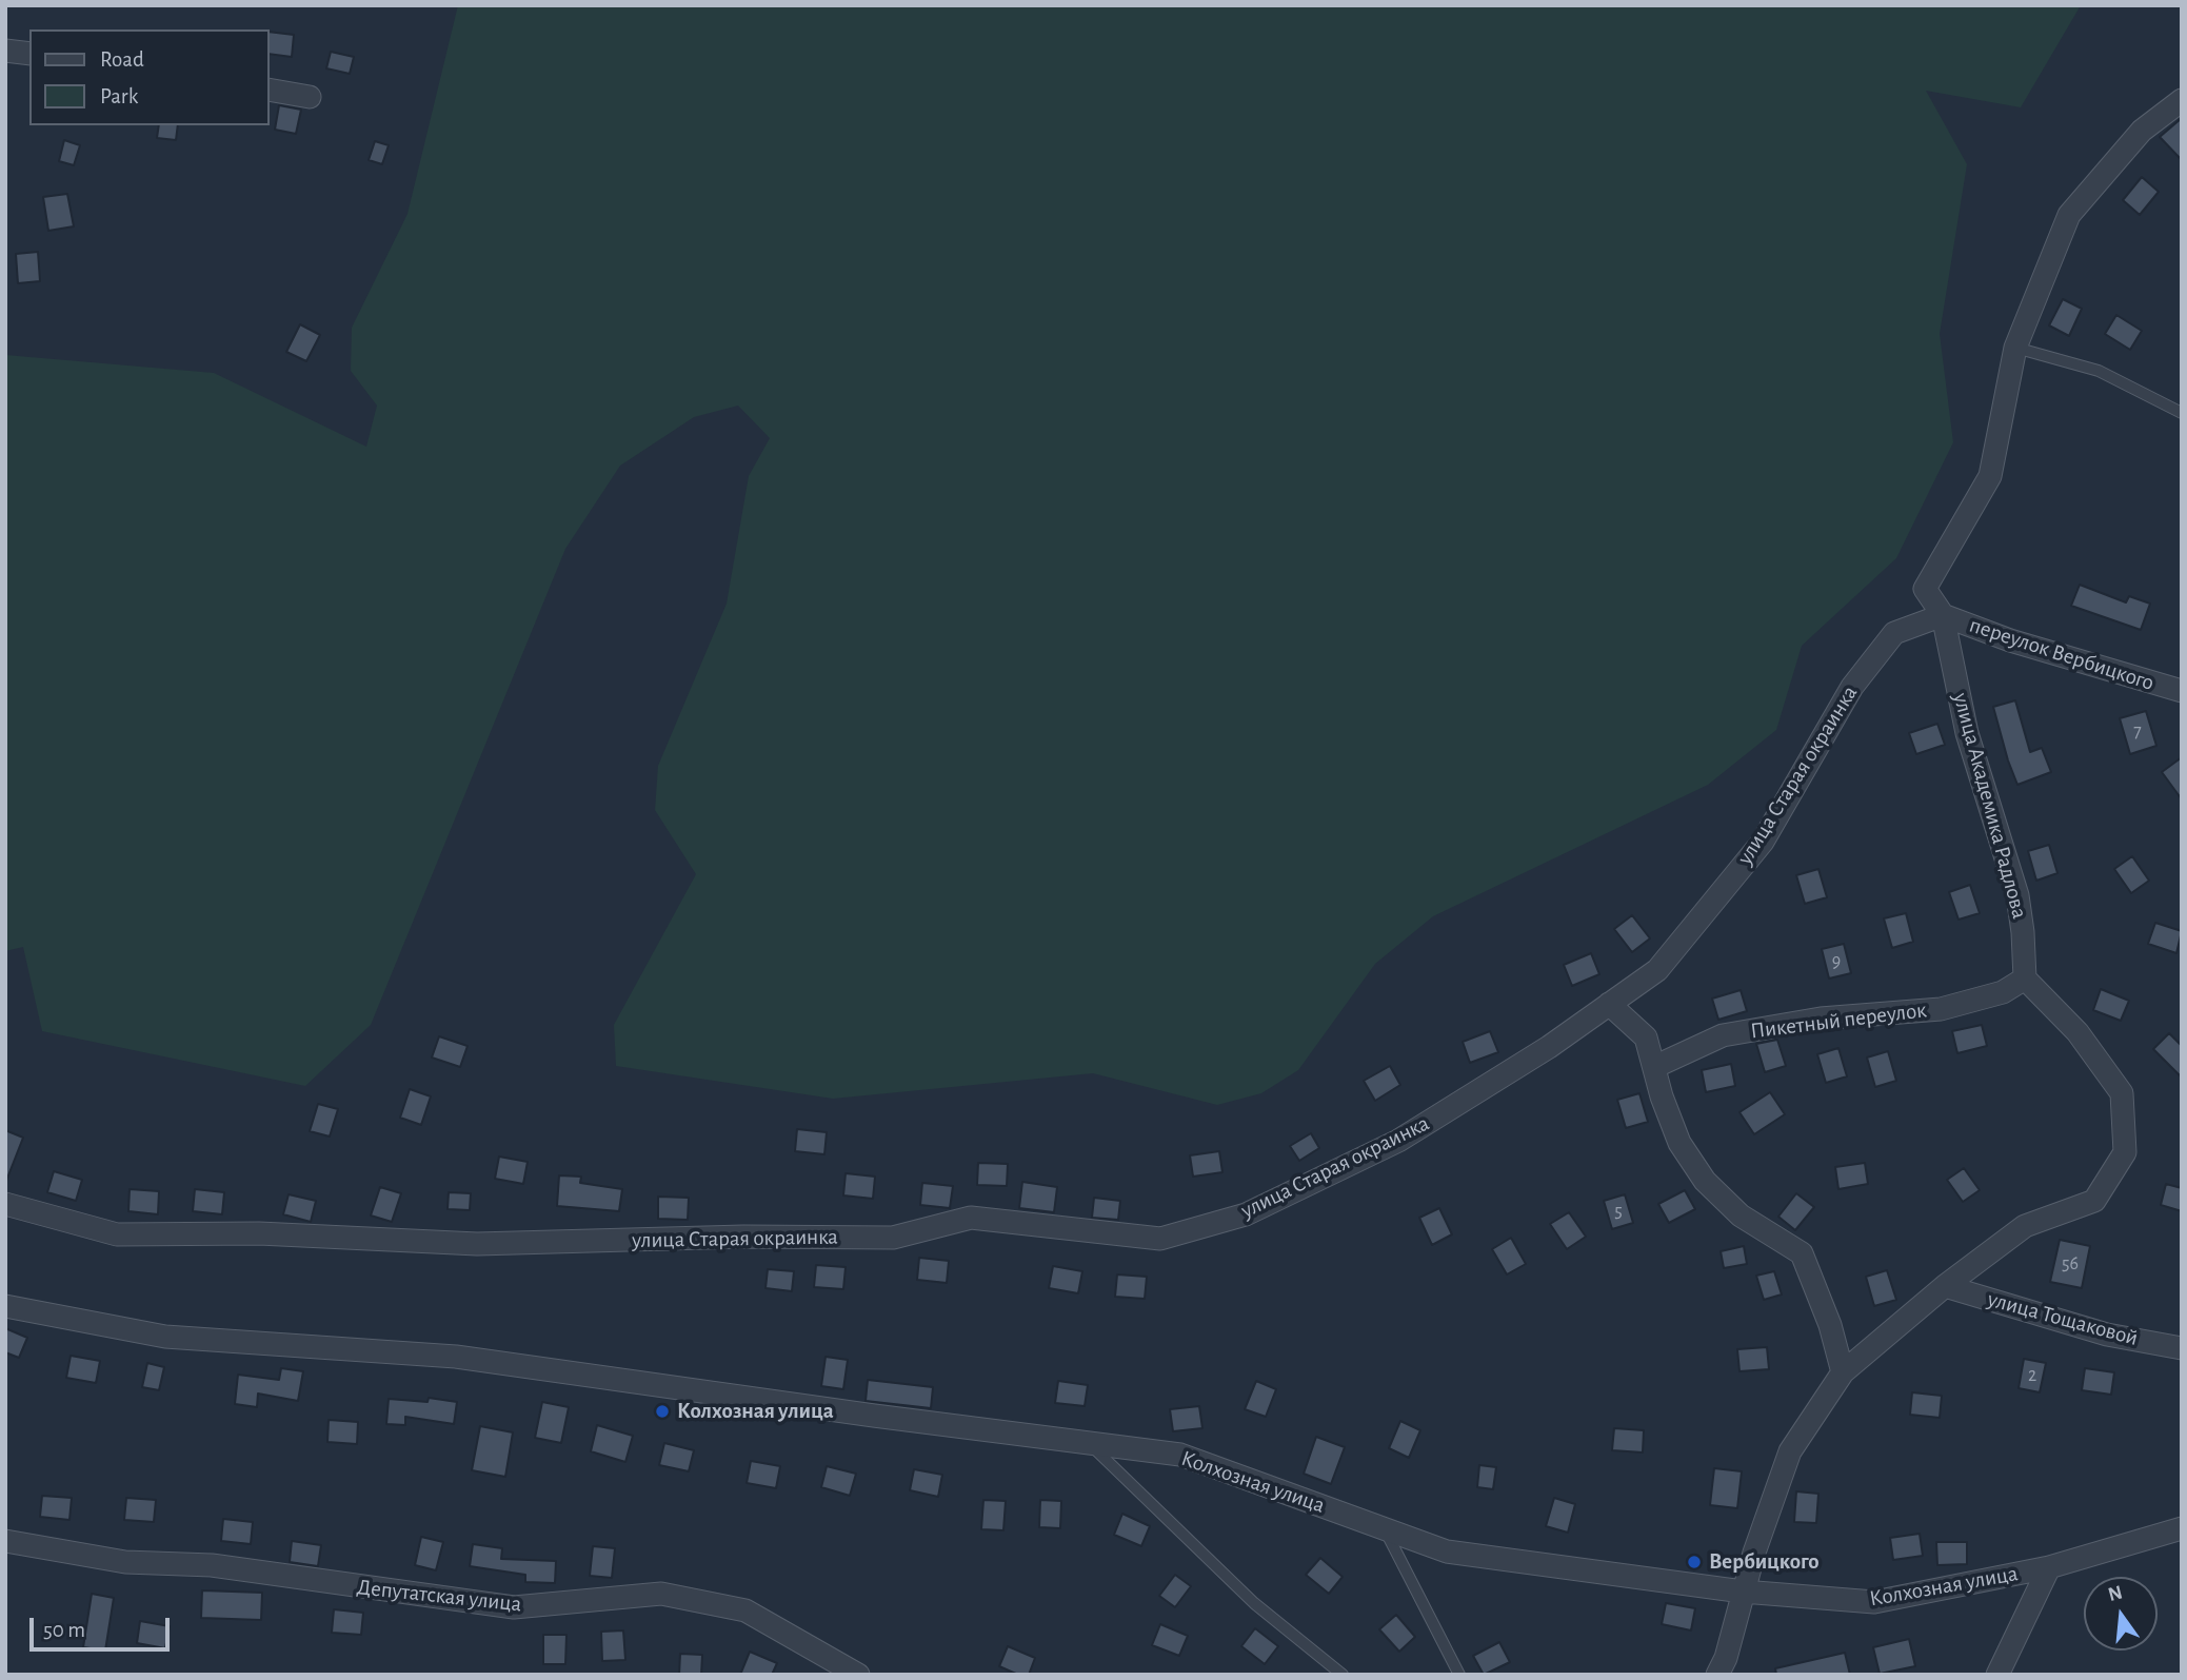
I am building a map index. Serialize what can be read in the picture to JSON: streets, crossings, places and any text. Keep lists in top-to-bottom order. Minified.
{"streets":{"street":["переулок Вербицкого","улица Старая окраинка","улица Академика Радлова","Пикетный переулок","улица Тощаковой","Колхозная улица","Депутатская улица"]},"crossings":[["переулок Вербицкого","улица Старая окраинка"],["переулок Вербицкого","улица Академика Радлова"],["улица Старая окраинка","улица Академика Радлова"],["улица Академика Радлова","Пикетный переулок"]],"places":["Колхозная улица","Вербицкого"],"house_numbers":["7","9","5","56","2"],"legend":["Road","Park"],"scale_bar":"50 m","north":"top"}
